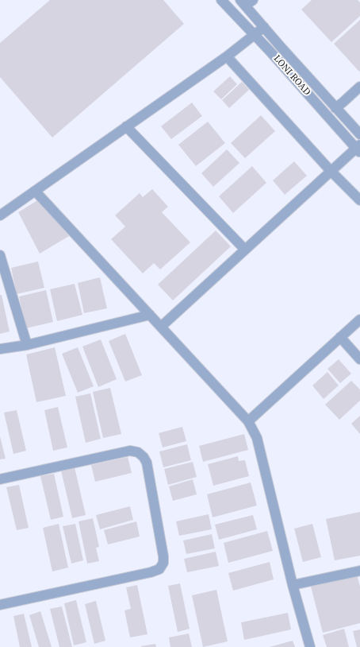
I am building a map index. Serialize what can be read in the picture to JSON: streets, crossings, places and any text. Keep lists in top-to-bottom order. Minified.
{"streets":{"street":["LONI ROAD"]}}
